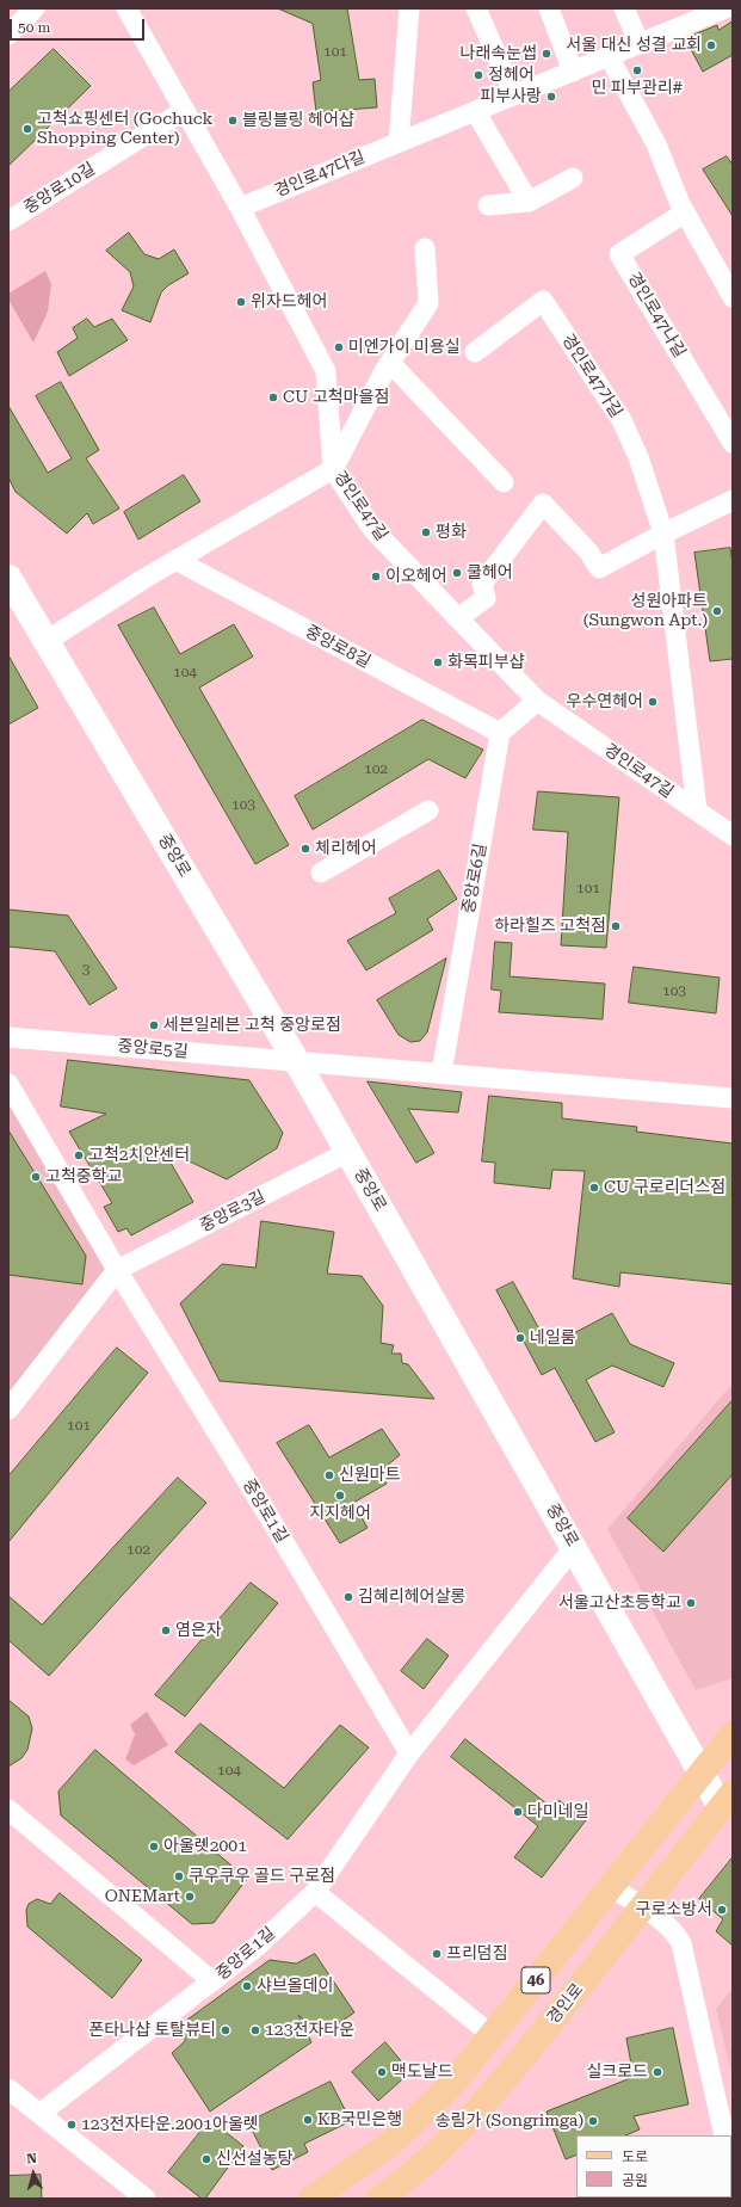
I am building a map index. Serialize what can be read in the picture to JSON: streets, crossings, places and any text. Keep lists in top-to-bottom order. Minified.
{"streets":{"main road":["중앙로","46","경인로"],"street":["경인로47다길","중앙로10길","경인로47나길","경인로47가길","경인로47길","중앙로8길","중앙로6길","중앙로5길","중앙로3길","중앙로1길"]},"crossings":[["경인로47다길","경인로47길"],["중앙로10길","경인로47길"],["경인로47가길","경인로47길"],["중앙로8길","중앙로6길"],["중앙로","중앙로5길"],["중앙로","중앙로3길"],["중앙로","중앙로1길"],["중앙로","46"],["중앙로","경인로"],["중앙로3길","중앙로1길"]],"places":["서울 대신 성결 교회","나래속눈썹","민 피부관리#","정헤어","피부사랑","블링블링 헤어샵","고척쇼핑센터 (Gochuck Shopping Center)","위자드헤어","미엔가이 미용실","CU 고척마을점","평화","쿨헤어","이오헤어","성원아파트 (Sungwon Apt.)","화목피부샵","우수연헤어","체리헤어","하라힐즈 고척점","세븐일레븐 고척 중앙로점","고척2치안센터","고척중학교","CU 구로리더스점","네일룸","신원마트","지지헤어","김혜리헤어살롱","서울고산초등학교","염은자","다미네일","아울렛2001","쿠우쿠우 골드 구로점","ONEMart","구로소방서","프리덤짐","샤브올데이","폰타나샵 토탈뷰티","123전자타운","맥도날드","실크로드","KB국민은행","송림가 (Songrimga)","123전자타운.2001아울렛","신선설농탕"],"house_numbers":["101","104","102","103","101","3","103","101","102","104"],"legend":["도로","공원"],"scale_bar":"50 m","north":"top"}
